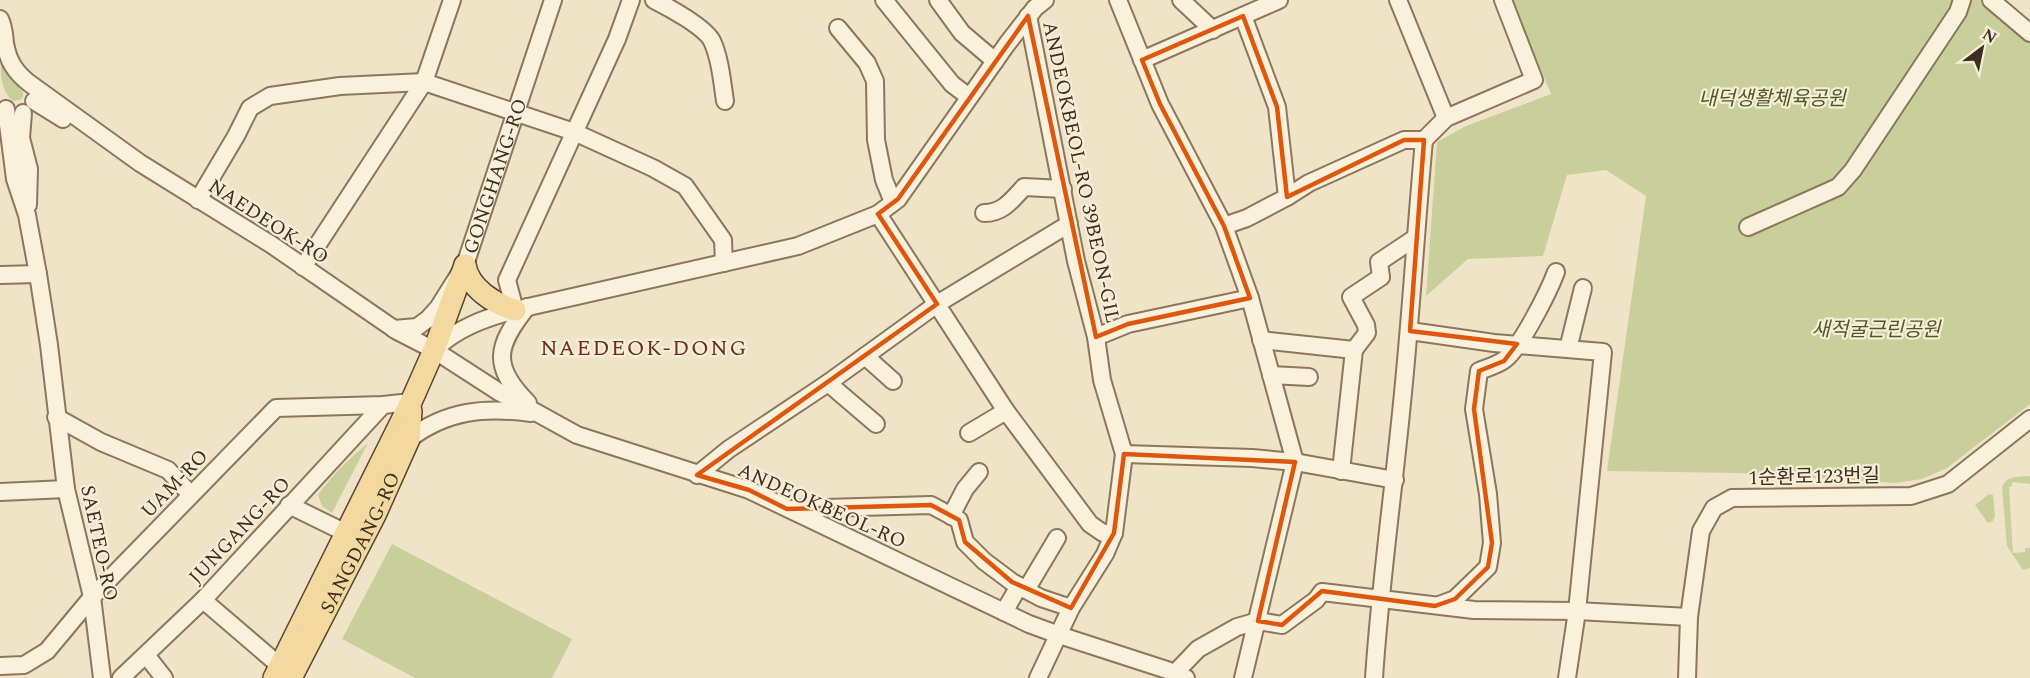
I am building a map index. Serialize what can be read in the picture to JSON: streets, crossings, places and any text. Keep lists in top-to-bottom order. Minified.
{"streets":{"main road":["GONGHANG-RO","SANGDANG-RO"],"street":["ANDEOKBEOL-RO 39BEON-GIL","NAEDEOK-RO","1순환로123번길","UAM-RO","ANDEOKBEOL-RO","JUNGANG-RO","SAETEO-RO"]},"crossings":[["ANDEOKBEOL-RO 39BEON-GIL","ANDEOKBEOL-RO"],["GONGHANG-RO","NAEDEOK-RO"],["GONGHANG-RO","ANDEOKBEOL-RO"],["GONGHANG-RO","SANGDANG-RO"],["NAEDEOK-RO","ANDEOKBEOL-RO"],["NAEDEOK-RO","SANGDANG-RO"],["UAM-RO","JUNGANG-RO"],["UAM-RO","SANGDANG-RO"],["UAM-RO","SAETEO-RO"],["ANDEOKBEOL-RO","SANGDANG-RO"]],"districts":["NAEDEOK-DONG"],"parks":["내덕생활체육공원","새적굴근린공원"],"north":"top right"}
